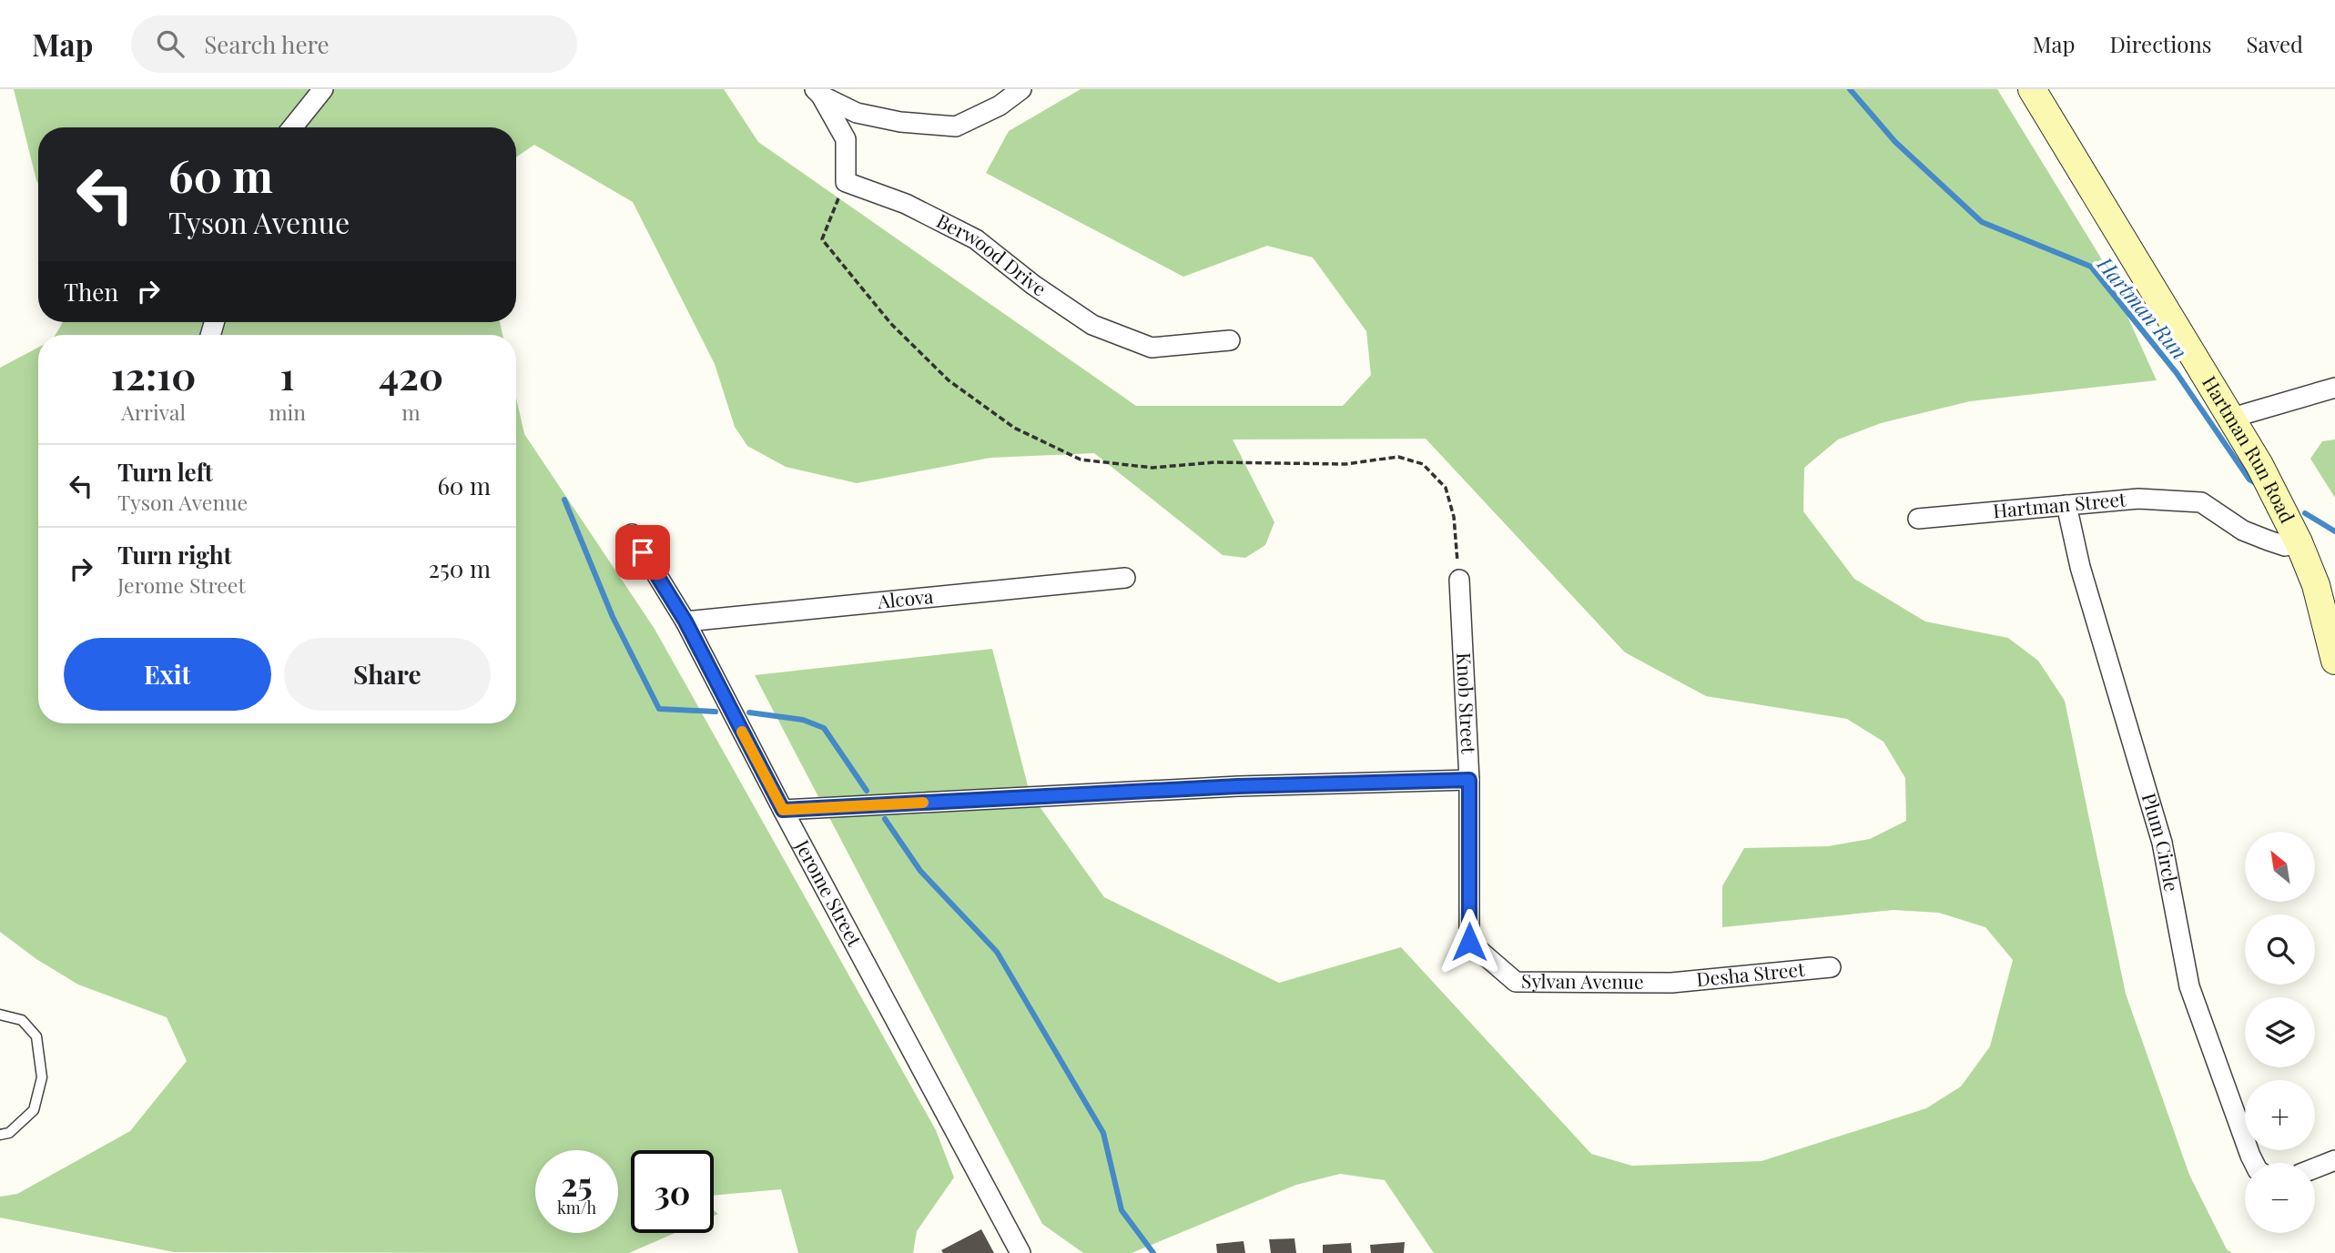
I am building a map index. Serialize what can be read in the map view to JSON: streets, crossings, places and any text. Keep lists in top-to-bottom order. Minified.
{"streets":{"main road":["Hartman Run Road"],"street":["Berwood Drive","Hartman Street","Alcova","Knob Street","Plum Circle","Jerome Street","Desha Street","Sylvan Avenue"]},"crossings":[["Hartman Run Road","Hartman Street"],["Hartman Street","Plum Circle"],["Alcova","Jerome Street"],["Knob Street","Sylvan Avenue"],["Desha Street","Sylvan Avenue"]],"water":["Hartman Run"],"north":"top left","page":{"header":"Map","search":"Search here","nav":["Map","Directions","Saved"],"turn":["60 m","Tyson Avenue"],"then":"Then","eta":["12:10","Arrival","1","min","420","m"],"list":[{"name":"Turn left","note":"Tyson Avenue","value":"60 m"},{"name":"Turn right","note":"Jerome Street","value":"250 m"}],"buttons":["Exit","Share"],"map_buttons":["+","−"],"speed":"25 km/h","limit":"30"}}
